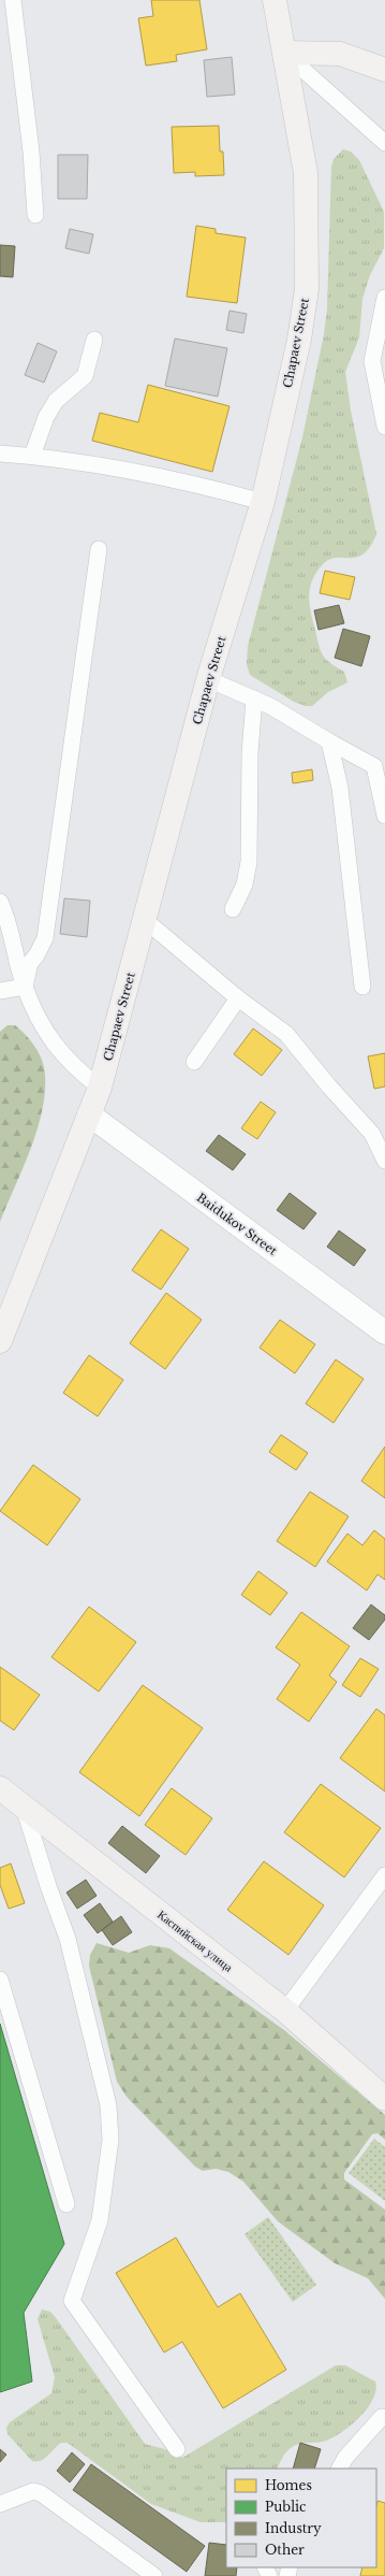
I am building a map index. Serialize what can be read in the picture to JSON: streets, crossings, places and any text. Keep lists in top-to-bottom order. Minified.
{"streets":{"main road":["Chapaev Street","Каспийская улица"],"street":["Baidukov Street"]},"crossings":[["Chapaev Street","Baidukov Street"]],"legend":["Homes","Public","Industry","Other"]}
